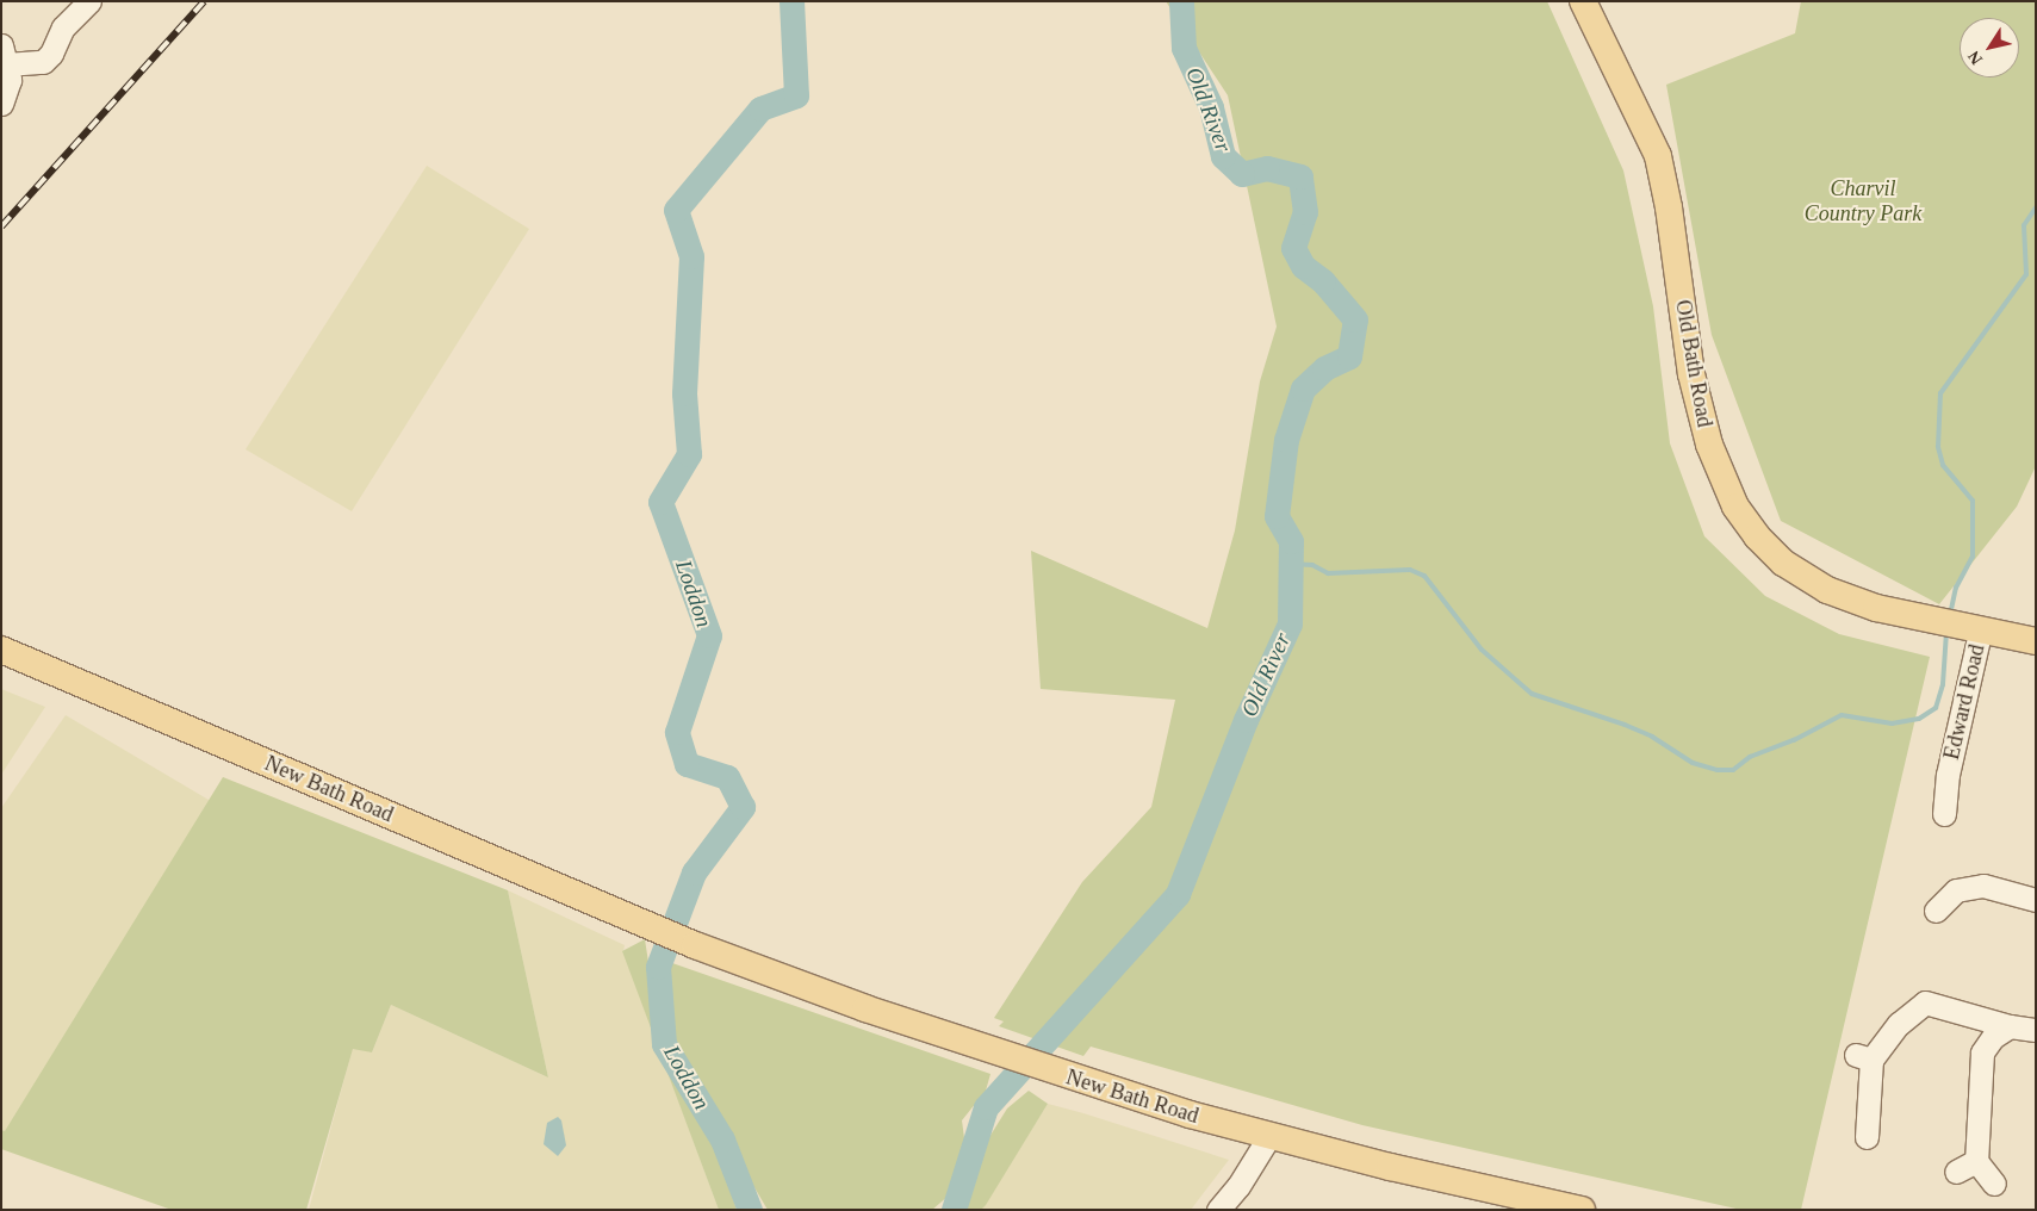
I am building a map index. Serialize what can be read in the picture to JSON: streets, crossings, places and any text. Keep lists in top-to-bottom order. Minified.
{"streets":{"main road":["Old Bath Road","New Bath Road"],"street":["Edward Road"]},"crossings":[["Old Bath Road","Edward Road"]],"water":["Old River","Loddon"],"parks":["Charvil Country Park"],"north":"bottom left"}
